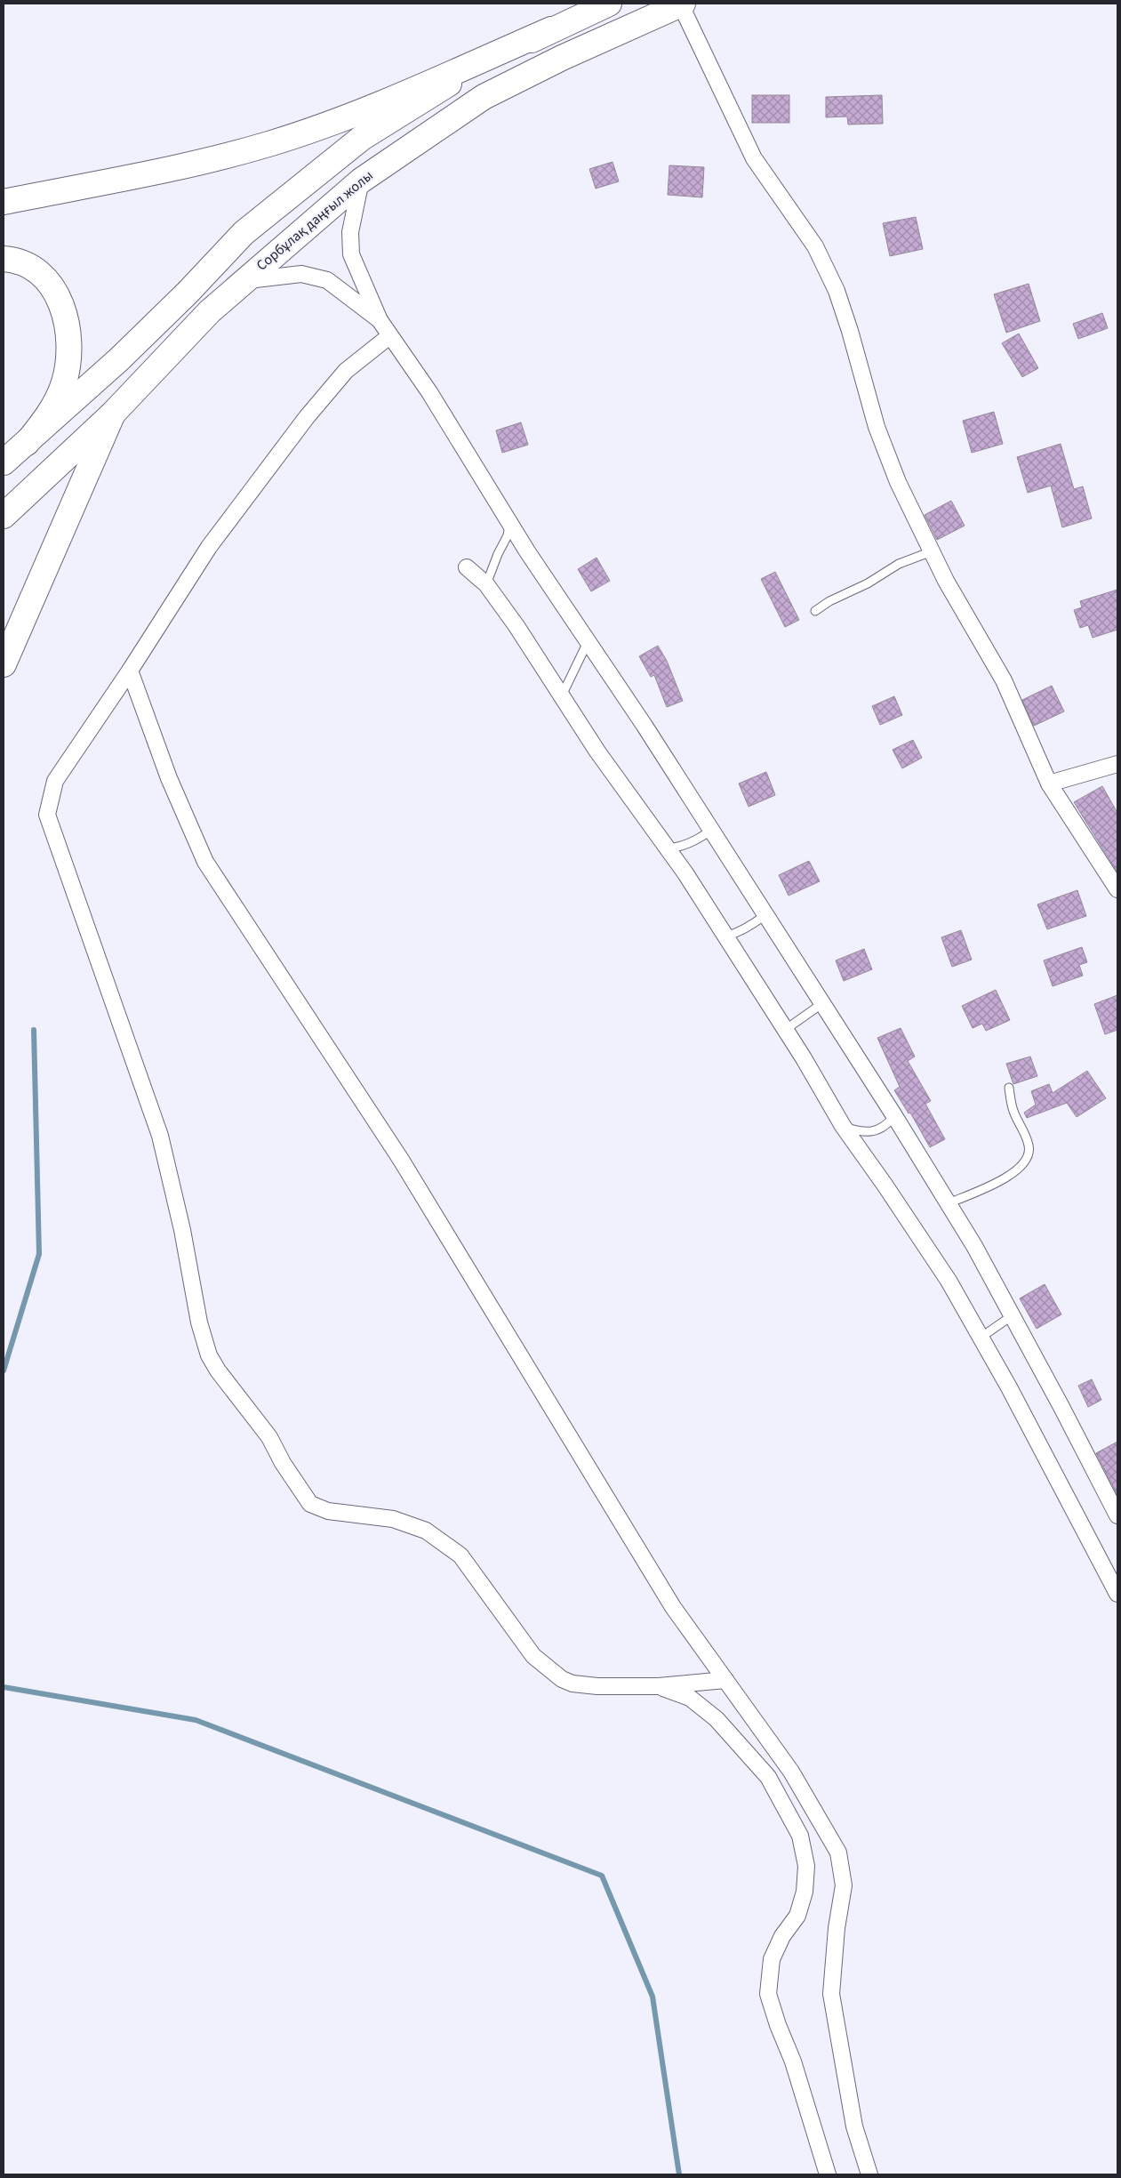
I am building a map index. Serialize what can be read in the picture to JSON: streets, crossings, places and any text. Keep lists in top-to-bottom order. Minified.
{"streets":{"main road":["Сорбұлақ даңғыл жолы"]}}
